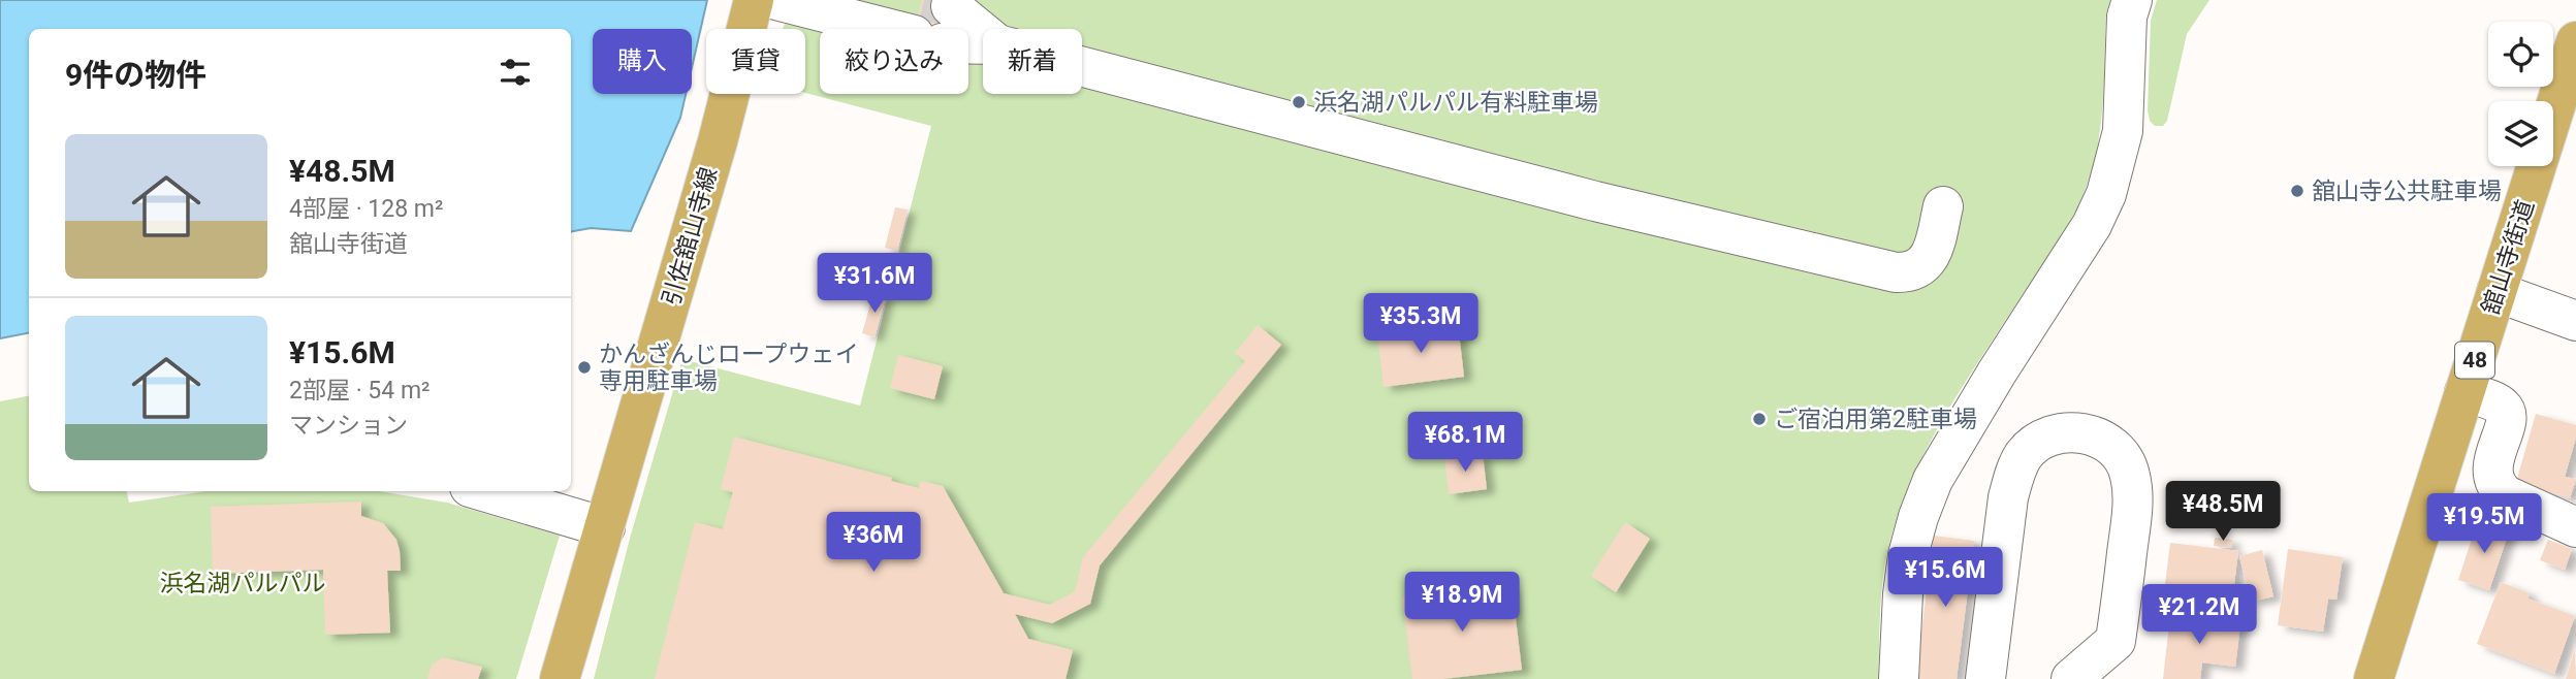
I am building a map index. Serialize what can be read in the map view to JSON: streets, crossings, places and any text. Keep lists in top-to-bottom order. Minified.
{"streets":{"main road":["引佐舘山寺線","舘山寺街道","48"]},"parks":["浜名湖パルパル"],"places":["浜名湖パルパル有料駐車場","舘山寺公共駐車場","かんざんじロープウェイ 専用駐車場","ご宿泊用第2駐車場"],"page":{"chip":["購入","賃貸","絞り込み","新着"],"heading":"9件の物件","list":[{"name":"¥48.5M","note":"4部屋 · 128 m² · 舘山寺街道"},{"name":"¥15.6M","note":"2部屋 · 54 m² · マンション"}],"price":["¥31.6M","¥35.3M","¥68.1M","¥48.5M","¥19.5M","¥36M","¥15.6M","¥18.9M","¥21.2M"]}}
